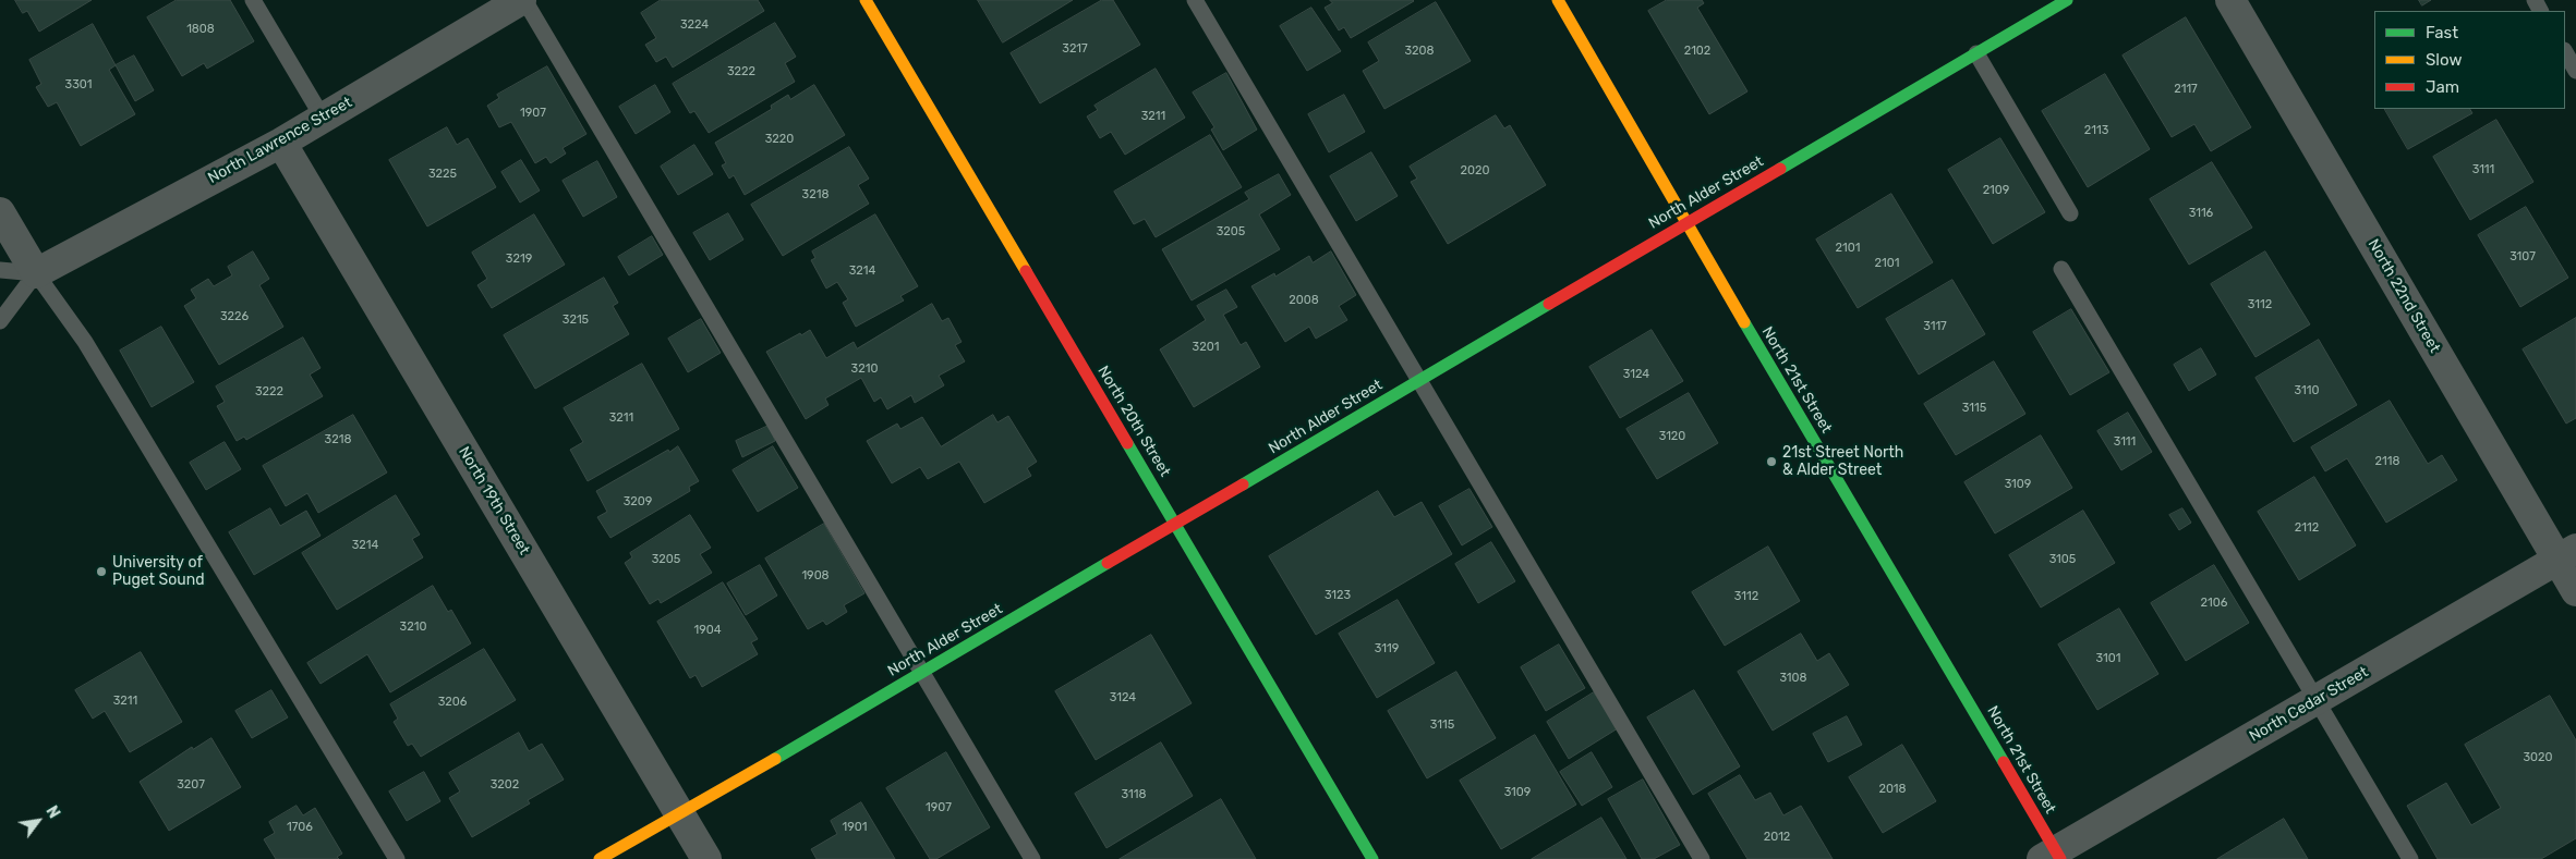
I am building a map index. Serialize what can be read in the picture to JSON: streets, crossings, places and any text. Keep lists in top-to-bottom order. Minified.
{"streets":{"street":["North Lawrence Street","North Alder Street","North 22nd Street","North 21st Street","North 20th Street","North 19th Street","North Cedar Street"]},"crossings":[["North Lawrence Street","North 19th Street"],["North Alder Street","North 21st Street"],["North Alder Street","North 20th Street"],["North Alder Street","North 19th Street"],["North 22nd Street","North Cedar Street"],["North 21st Street","North Cedar Street"]],"places":["21st Street North & Alder Street","University of Puget Sound"],"house_numbers":["3224","1808","3217","3208","2102","3222","3301","2117","1907","3211","2113","3220","3111","2020","3225","2109","3218","3116","3205","2101","3107","3219","2101","3214","2008","3112","3226","3215","3117","3201","3210","3124","3110","3222","3115","3211","3120","3218","3111","2118","3109","3209","2112","3214","3205","3105","1908","3123","3112","2106","3210","1904","3119","3101","3108","3124","3211","3206","3115","3020","3207","3202","2018","3109","3118","1907","1706","1901","2012"],"legend":["Fast","Slow","Jam"],"north":"top right"}
